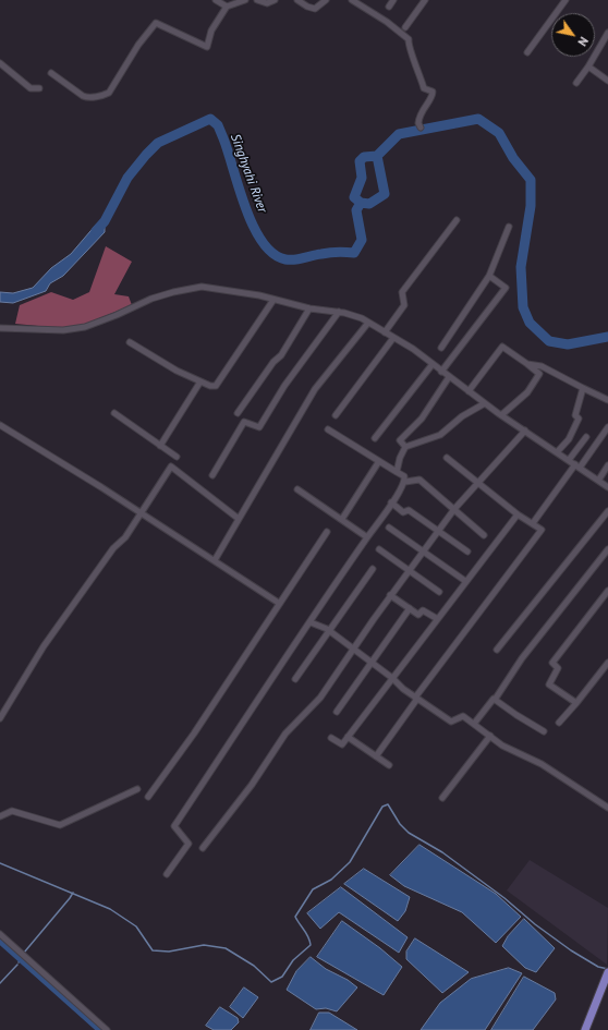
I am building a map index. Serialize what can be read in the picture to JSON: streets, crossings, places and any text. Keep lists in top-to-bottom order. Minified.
{"water":["Singhyahi River"],"north":"bottom right"}
